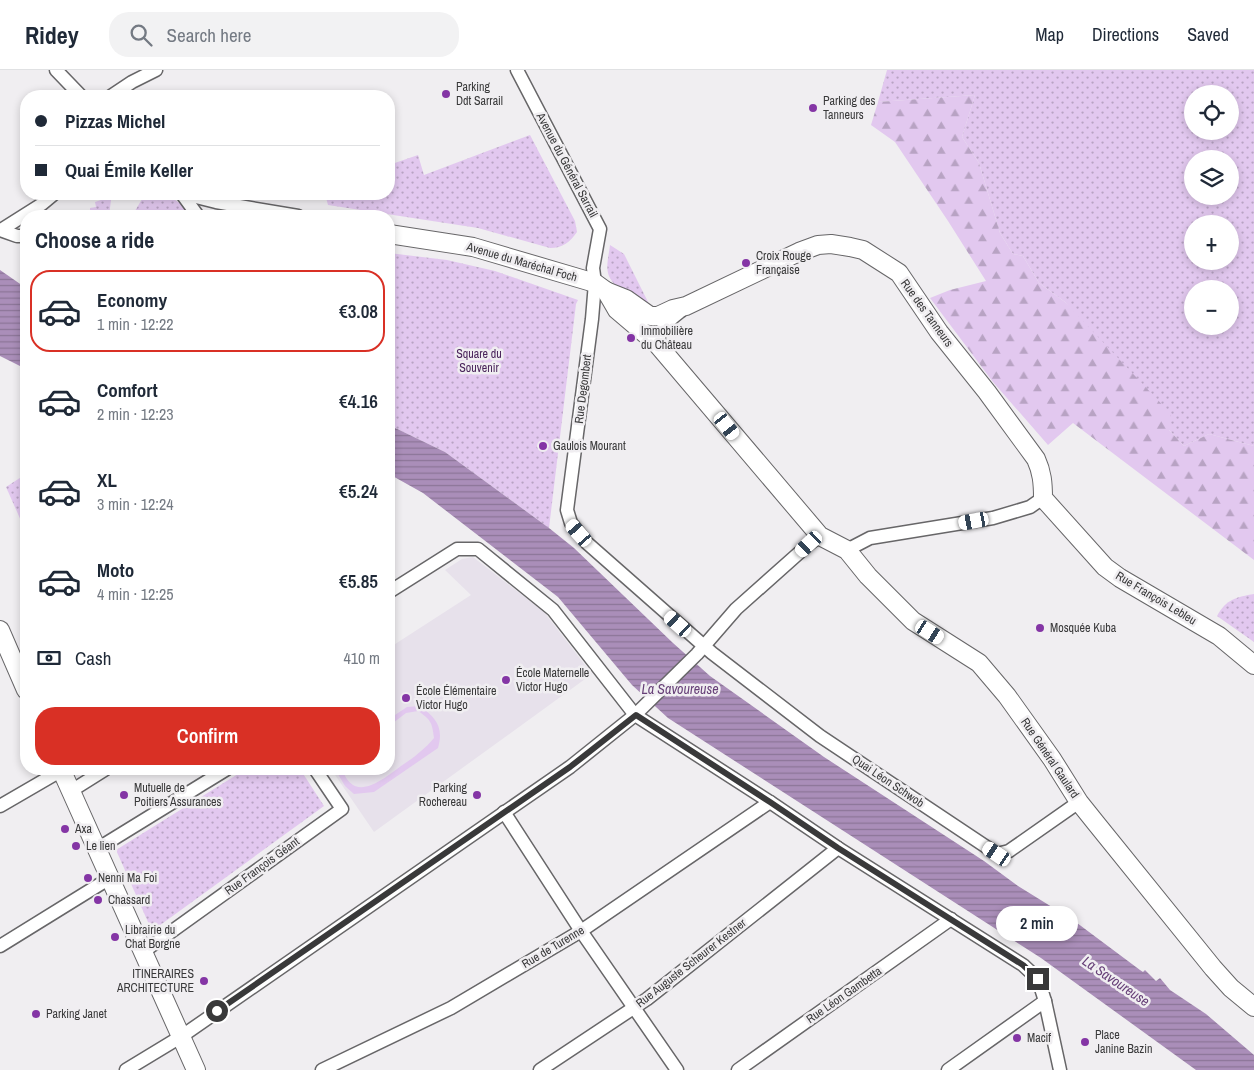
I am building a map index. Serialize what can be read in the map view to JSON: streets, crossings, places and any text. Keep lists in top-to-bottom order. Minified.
{"streets":{"main road":["Avenue du Maréchal Foch","Rue des Tanneurs","Rue François Lebleu","Rue Général Gaulard"],"street":["Avenue du Général Sarrail","Rue Degombert","Quai Léon Schwob","Rue François Géant","Rue de Turenne","Rue Auguste Scheurer Kestner","Rue Léon Gambetta"]},"crossings":[["Avenue du Général Sarrail","Avenue du Maréchal Foch"],["Avenue du Général Sarrail","Rue des Tanneurs"],["Avenue du Général Sarrail","Rue Degombert"],["Avenue du Maréchal Foch","Rue des Tanneurs"],["Avenue du Maréchal Foch","Rue Degombert"],["Rue des Tanneurs","Rue Degombert"],["Rue des Tanneurs","Rue François Lebleu"],["Rue Degombert","Quai Léon Schwob"],["Rue Général Gaulard","Quai Léon Schwob"]],"water":["La Savoureuse"],"parks":["Square du Souvenir"],"places":["Parking Ddt Sarrail","Parking des Tanneurs","Croix Rouge Française","Immobilière du Château","Gaulois Mourant","Mosquée Kuba","École Maternelle Victor Hugo","École Élémentaire Victor Hugo","Mutuelle de Poitiers Assurances","Parking Rochereau","Axa","Le lien","Nenni Ma Foi","Chassard","Librairie du Chat Borgne","ITINERAIRES ARCHITECTURE","Parking Janet","Macif","Place Janine Bazin"],"page":{"header":"Ridey","search":"Search here","nav":["Map","Directions","Saved"],"map_buttons":["+","−"],"banner":["Pizzas Michel","Quai Émile Keller"],"heading":"Choose a ride","list":[{"name":"Economy","note":"1 min · 12:22","value":"€3.08"},{"name":"Comfort","note":"2 min · 12:23","value":"€4.16"},{"name":"XL","note":"3 min · 12:24","value":"€5.24"},{"name":"Moto","note":"4 min · 12:25","value":"€5.85"}],"pay":["Cash","410 m"],"buttons":"Confirm","bubble":"2 min"}}
